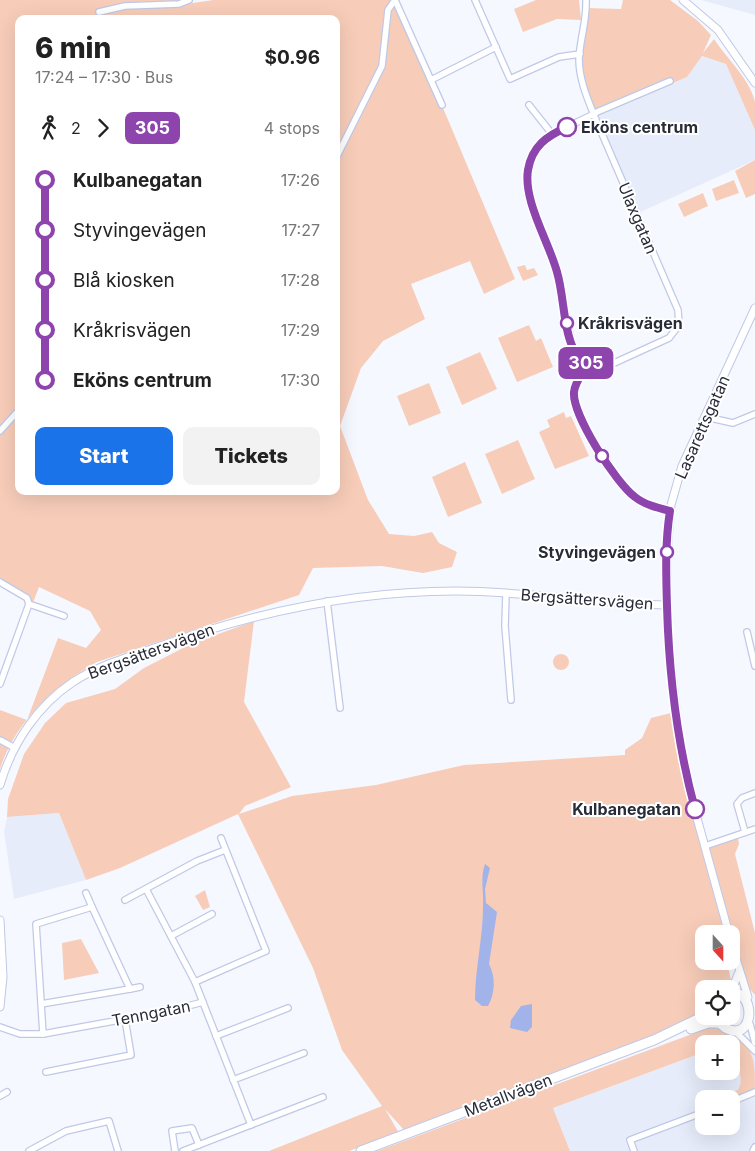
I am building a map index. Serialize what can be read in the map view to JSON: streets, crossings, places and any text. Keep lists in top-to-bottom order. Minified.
{"streets":{"main road":["Metallvägen"],"street":["Ulaxgatan","Lasarettsgatan","Bergsättersvägen","Tenngatan"]},"crossings":[["Lasarettsgatan","Bergsättersvägen"]],"places":["Eköns centrum","Kråkrisvägen","Styvingevägen","Kulbanegatan"],"lines":["bus line 305"],"north":"bottom","page":{"on_map":"305","heading":["6 min","17:24 – 17:30 · Bus","$0.96"],"legs":["2","305","4 stops"],"list":[{"name":"Kulbanegatan","value":"17:26"},{"name":"Styvingevägen","value":"17:27"},{"name":"Blå kiosken","value":"17:28"},{"name":"Kråkrisvägen","value":"17:29"},{"name":"Eköns centrum","value":"17:30"}],"buttons":["Start","Tickets"],"map_buttons":["+","−"]}}
